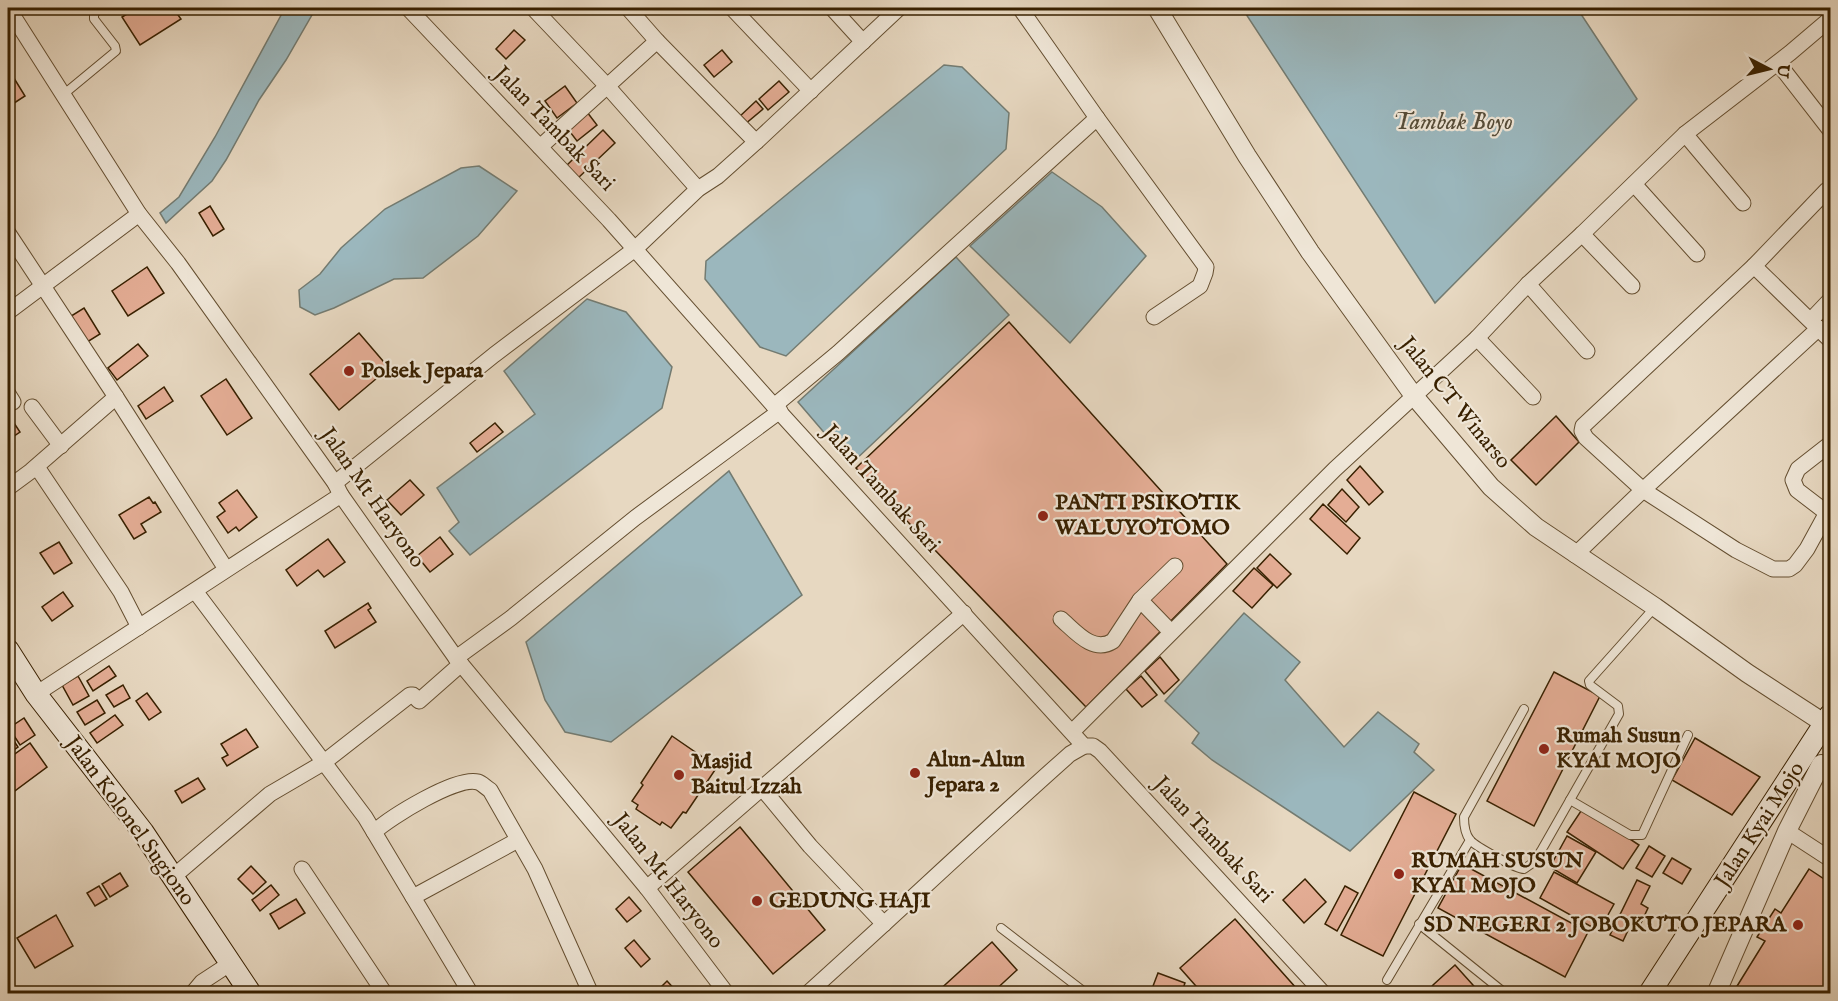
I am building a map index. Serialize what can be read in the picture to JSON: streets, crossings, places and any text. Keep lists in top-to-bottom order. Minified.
{"streets":{"main road":["Jalan Kolonel Sugiono","Jalan Kyai Mojo"],"street":["Jalan Tambak Sari","Jalan CT Winarso","Jalan Mt Haryono"]},"crossings":[["Jalan CT Winarso","Jalan Kyai Mojo"]],"water":["Tambak Boyo"],"places":["Polsek Jepara","PANTI PSIKOTIK WALUYOTOMO","Rumah Susun KYAI MOJO","Alun-Alun Jepara 2","Masjid Baitul Izzah","RUMAH SUSUN KYAI MOJO","GEDUNG HAJI","SD NEGERI 2 JOBOKUTO JEPARA"],"north":"right"}
